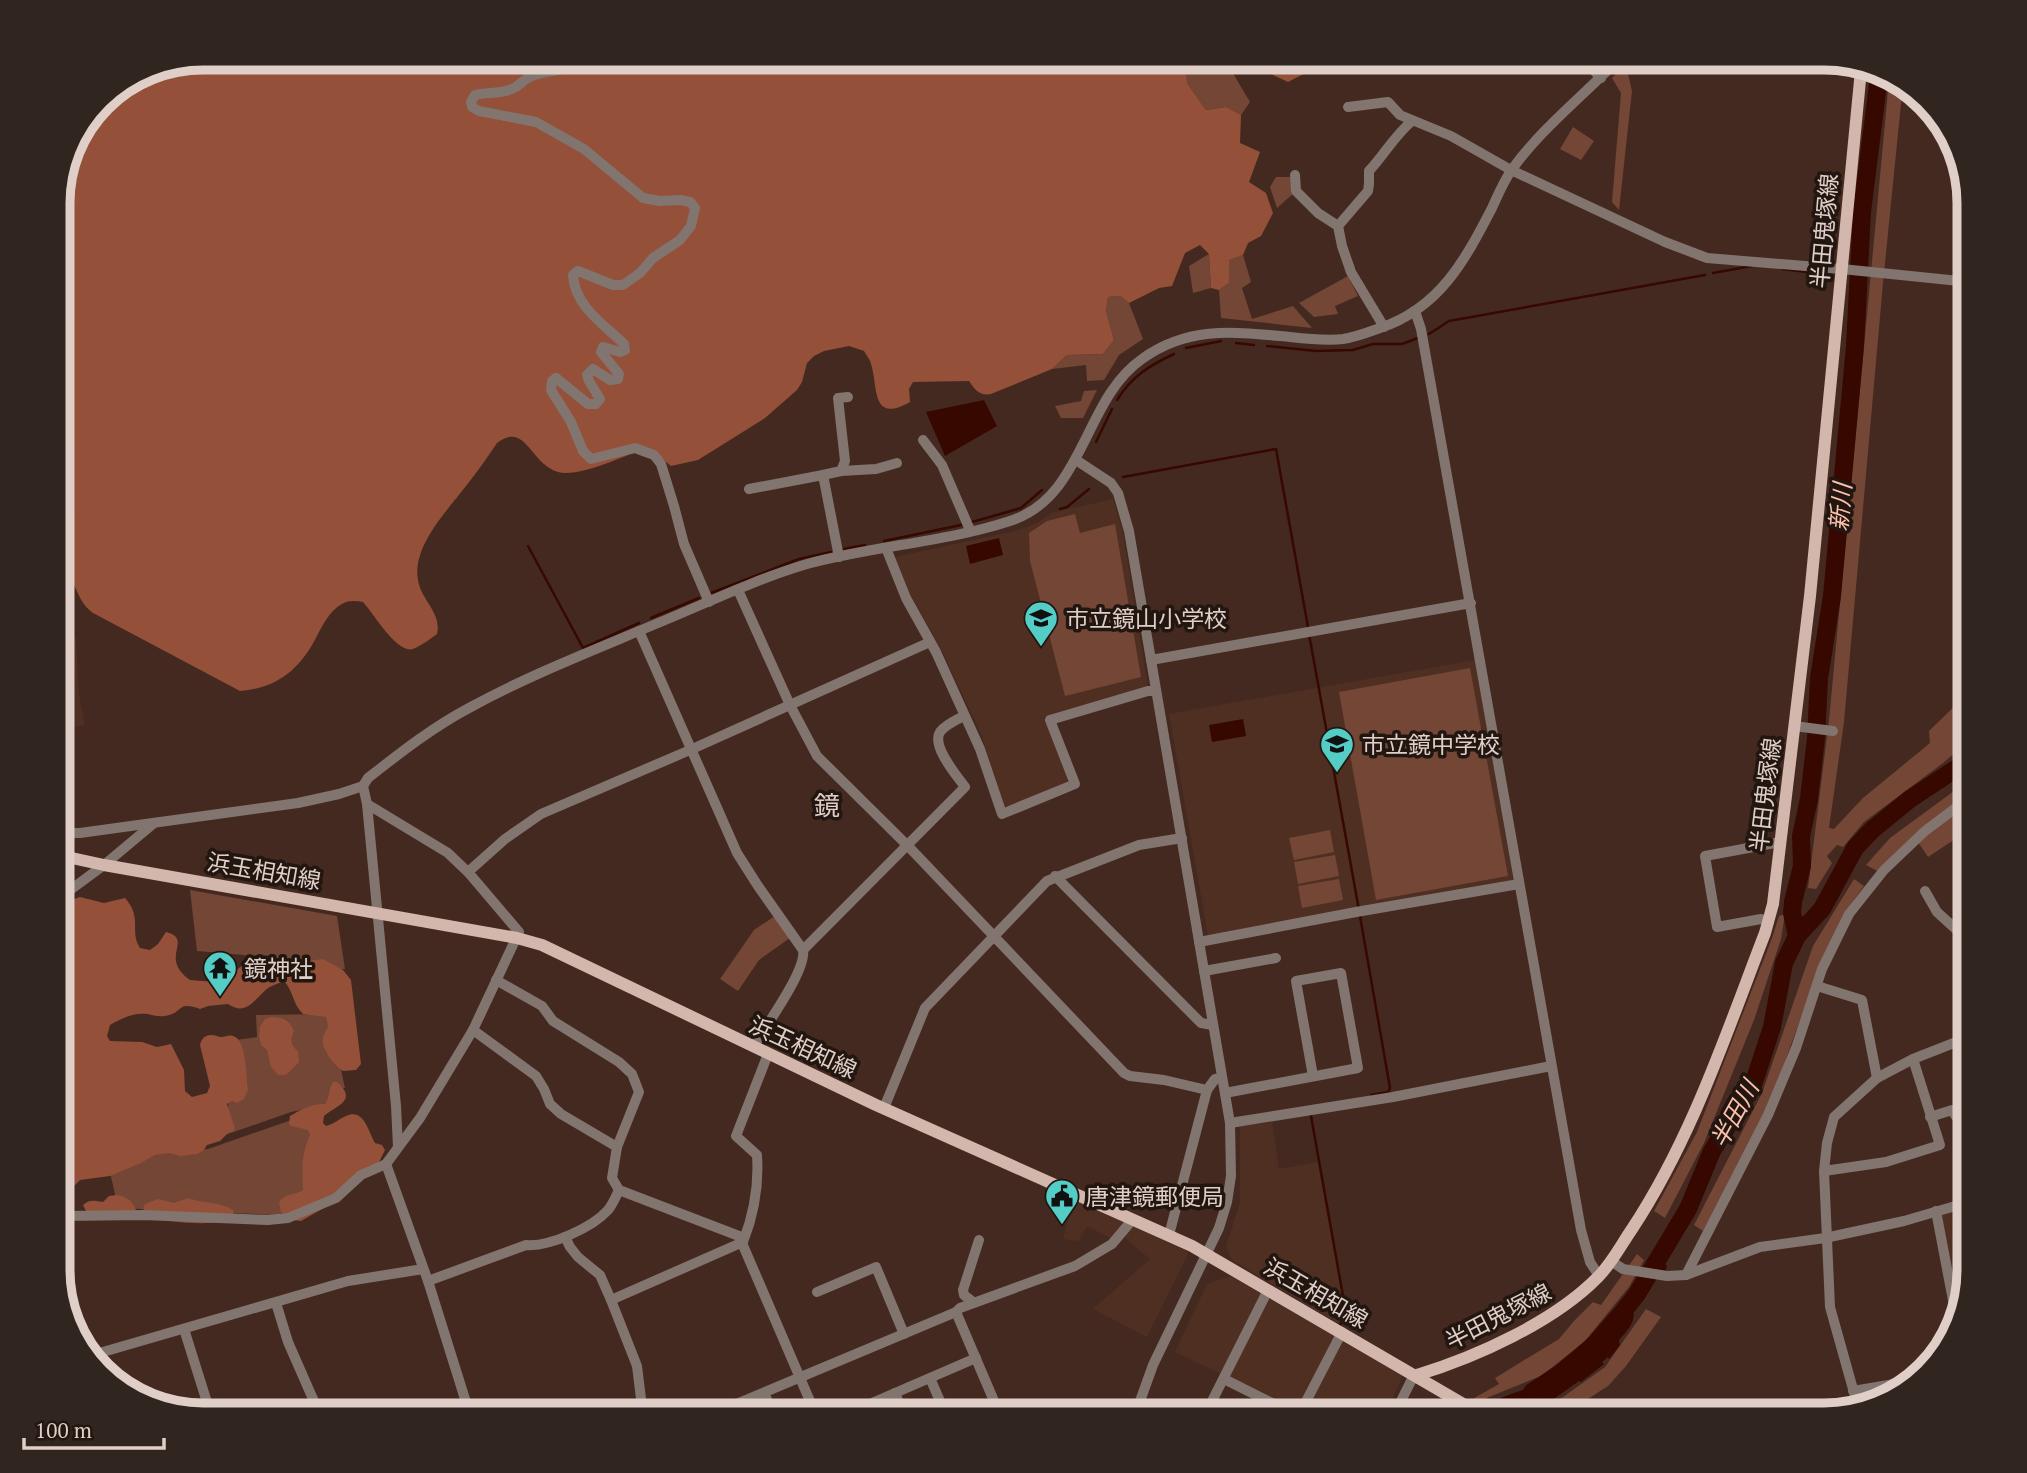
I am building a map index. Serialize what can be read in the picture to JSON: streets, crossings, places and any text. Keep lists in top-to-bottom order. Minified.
{"streets":{"main road":["半田鬼塚線","浜玉相知線"]},"crossings":[["半田鬼塚線","浜玉相知線"]],"districts":["鏡"],"water":["新川","半田川"],"places":{"school or university":["市立鏡山小学校","市立鏡中学校"],"temple":["鏡神社"],"public building":["唐津鏡郵便局"]},"scale_bar":"100 m"}
